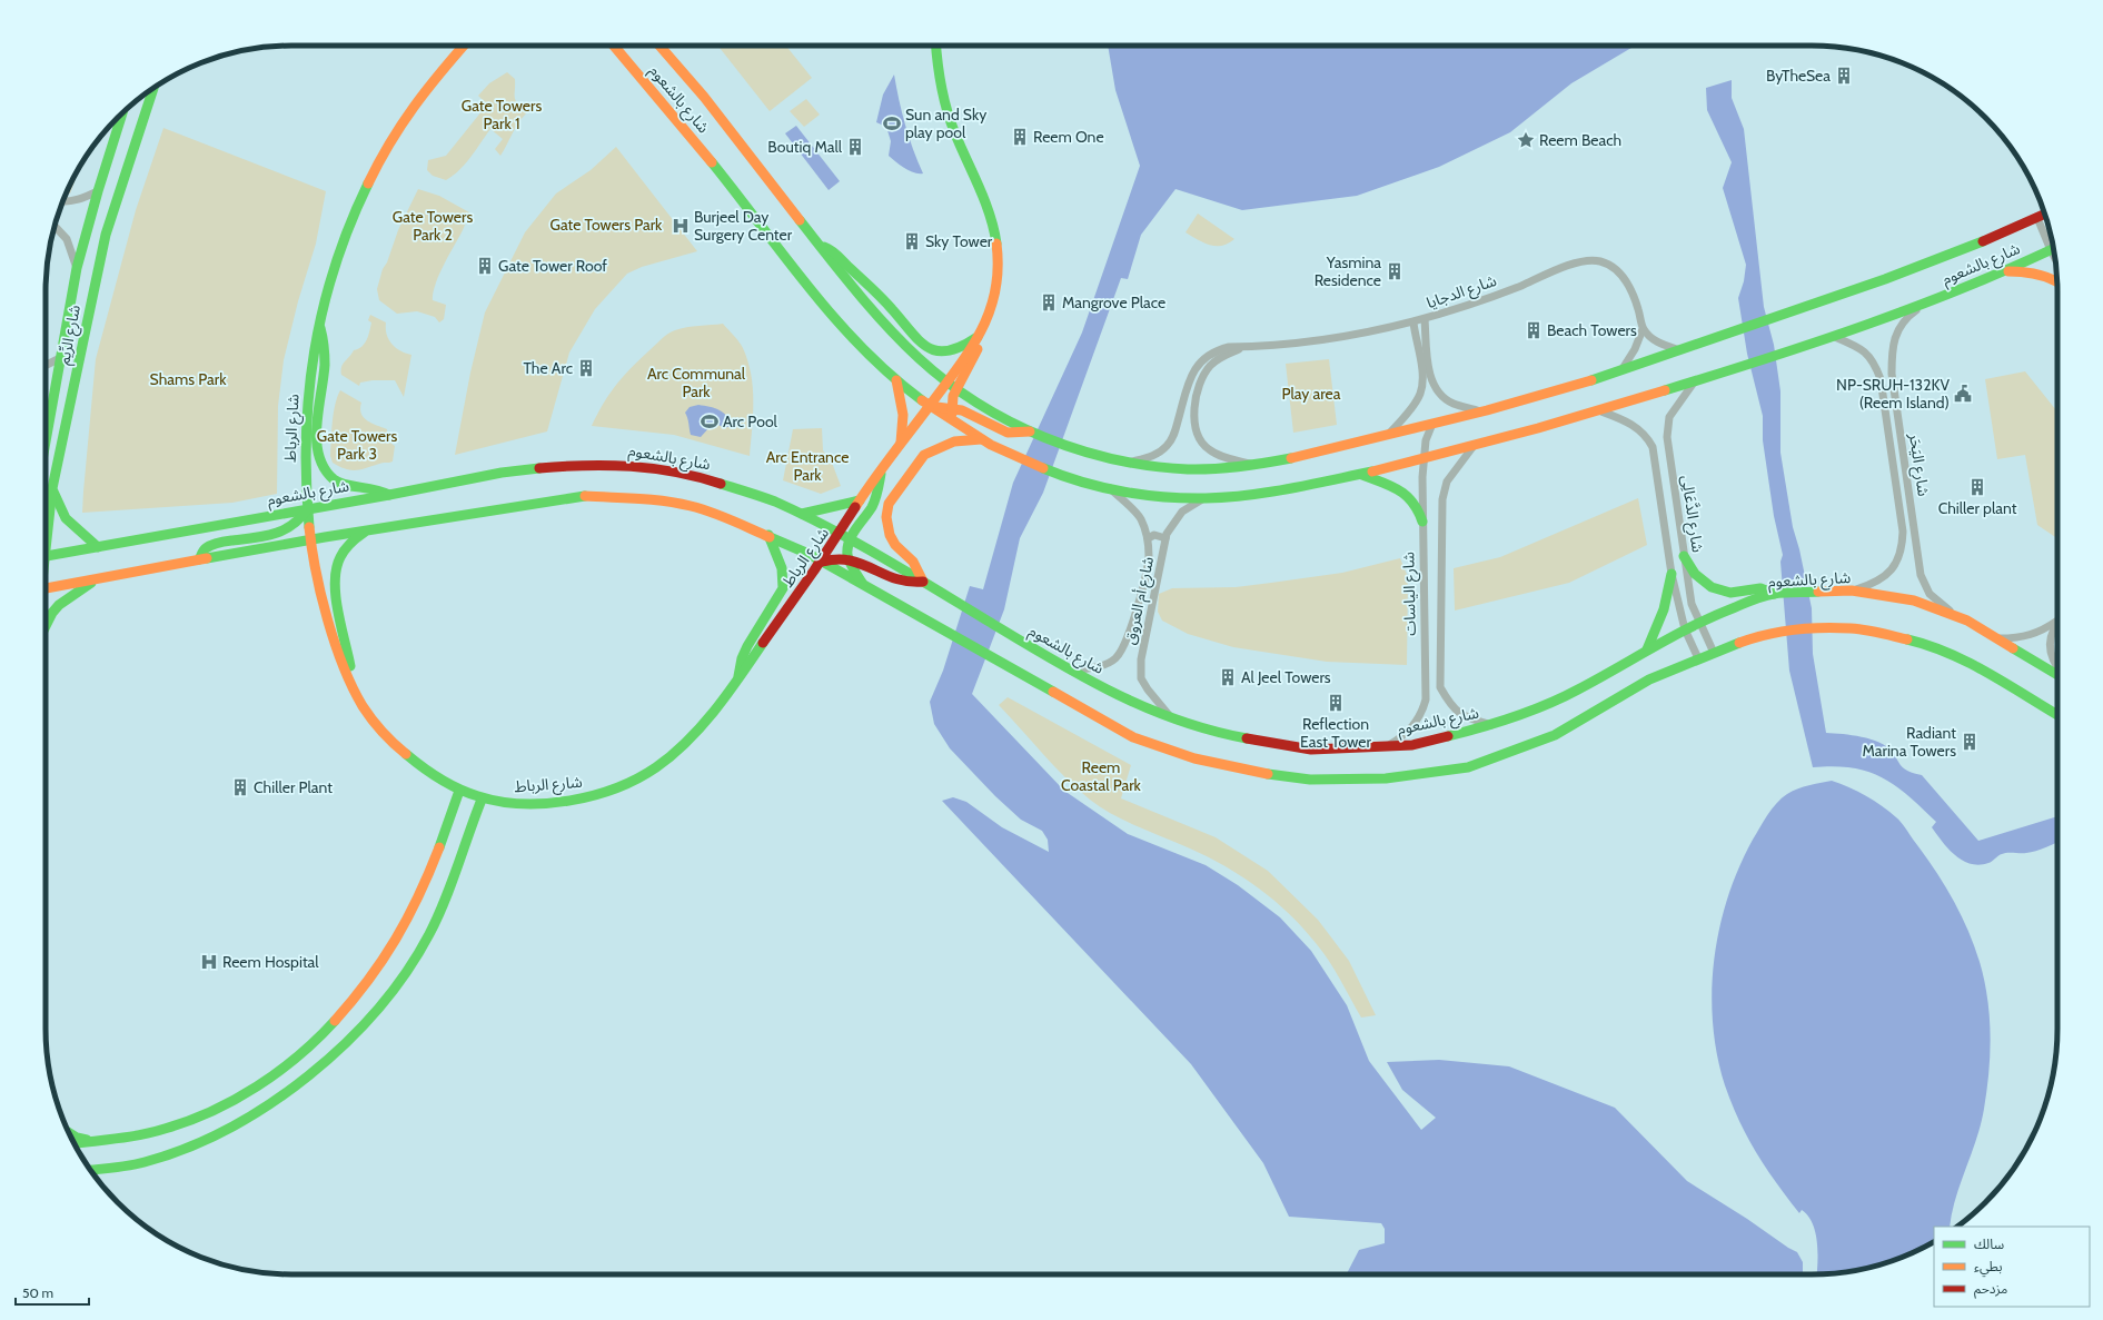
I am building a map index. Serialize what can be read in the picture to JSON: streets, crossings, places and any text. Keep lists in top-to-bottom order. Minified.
{"streets":{"main road":["شارع بالشعوم","شارع الرِّيم","شارع الرباط"],"street":["شارع الدجايا","شارع اليَحَر","شارع الدَّعَالِى","شارع الياسات","شارع أم العروق"]},"crossings":[["شارع بالشعوم","شارع الدجايا"],["شارع بالشعوم","شارع الرباط"],["شارع بالشعوم","شارع اليَحَر"],["شارع بالشعوم","شارع الدَّعَالِى"],["شارع بالشعوم","شارع الياسات"],["شارع بالشعوم","شارع أم العروق"]],"parks":["Gate Towers Park 1","Gate Towers Park 2","Gate Towers Park","Arc Communal Park","Shams Park","Play area","Gate Towers Park 3","Arc Entrance Park","Reem Coastal Park"],"places":{"building":["ByTheSea","Reem One","Boutiq Mall","Sky Tower","Gate Tower Roof","Yasmina Residence","Mangrove Place","Beach Towers","The Arc","Chiller plant","Al Jeel Towers","Reflection East Tower","Radiant Marina Towers","Chiller Plant"],"sports":["Sun and Sky play pool","Arc Pool"],"place":["Reem Beach"],"hospital":["Burjeel Day Surgery Center","Reem Hospital"],"public building":["NP-SRUH-132KV (Reem Island)"]},"legend":["سالك","بطيء","مزدحم"],"scale_bar":"50 m"}
